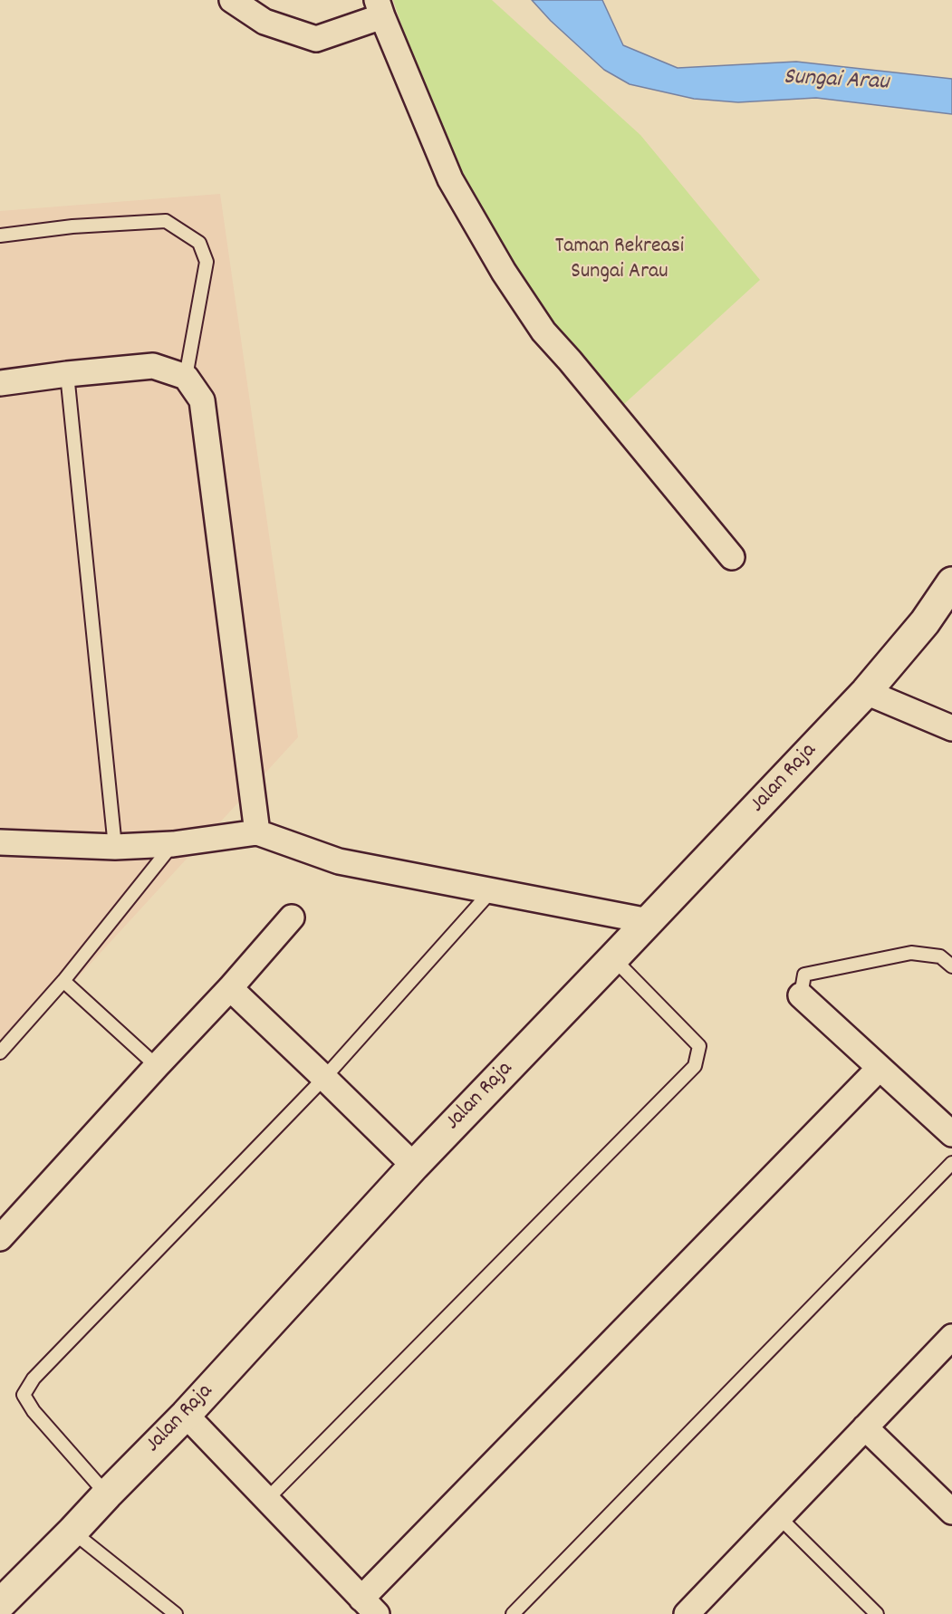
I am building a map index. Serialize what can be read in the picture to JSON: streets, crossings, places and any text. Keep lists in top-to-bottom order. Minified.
{"streets":{"street":["Jalan Raja"]},"water":["Sungai Arau"],"parks":["Taman Rekreasi Sungai Arau"]}
